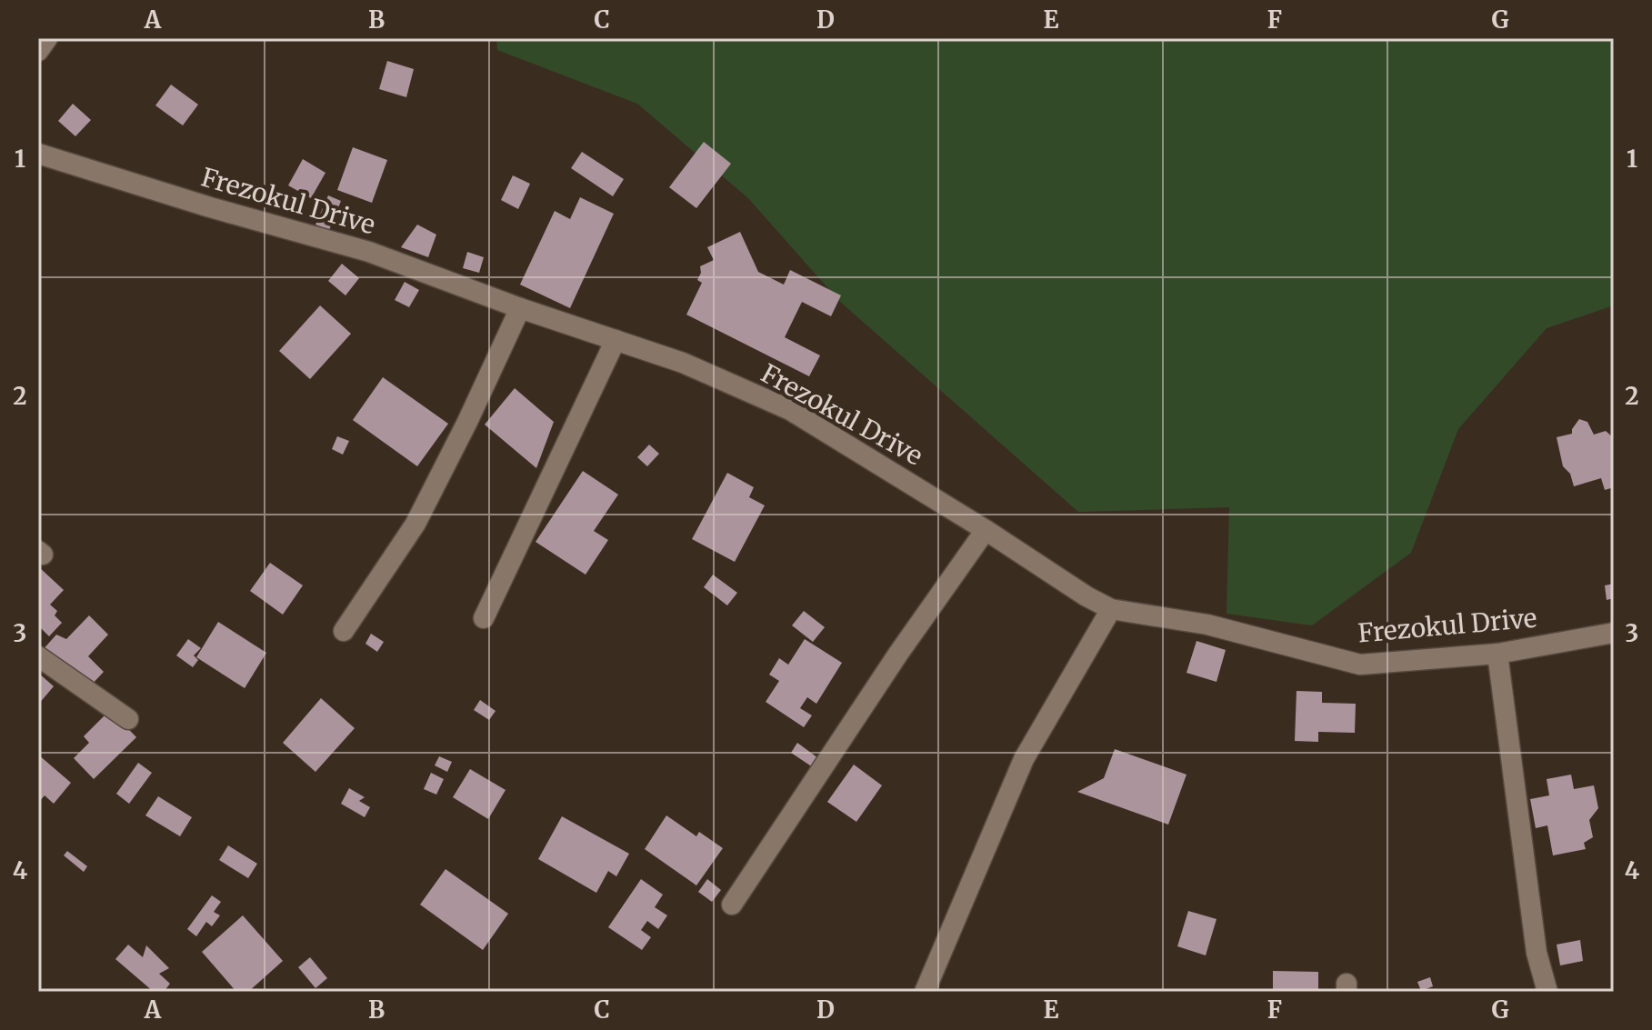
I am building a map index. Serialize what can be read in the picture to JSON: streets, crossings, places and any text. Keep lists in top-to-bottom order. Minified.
{"streets":{"street":["Frezokul Drive"]},"grid":{"columns":["A","B","C","D","E","F","G"],"rows":["1","2","3","4"]}}
